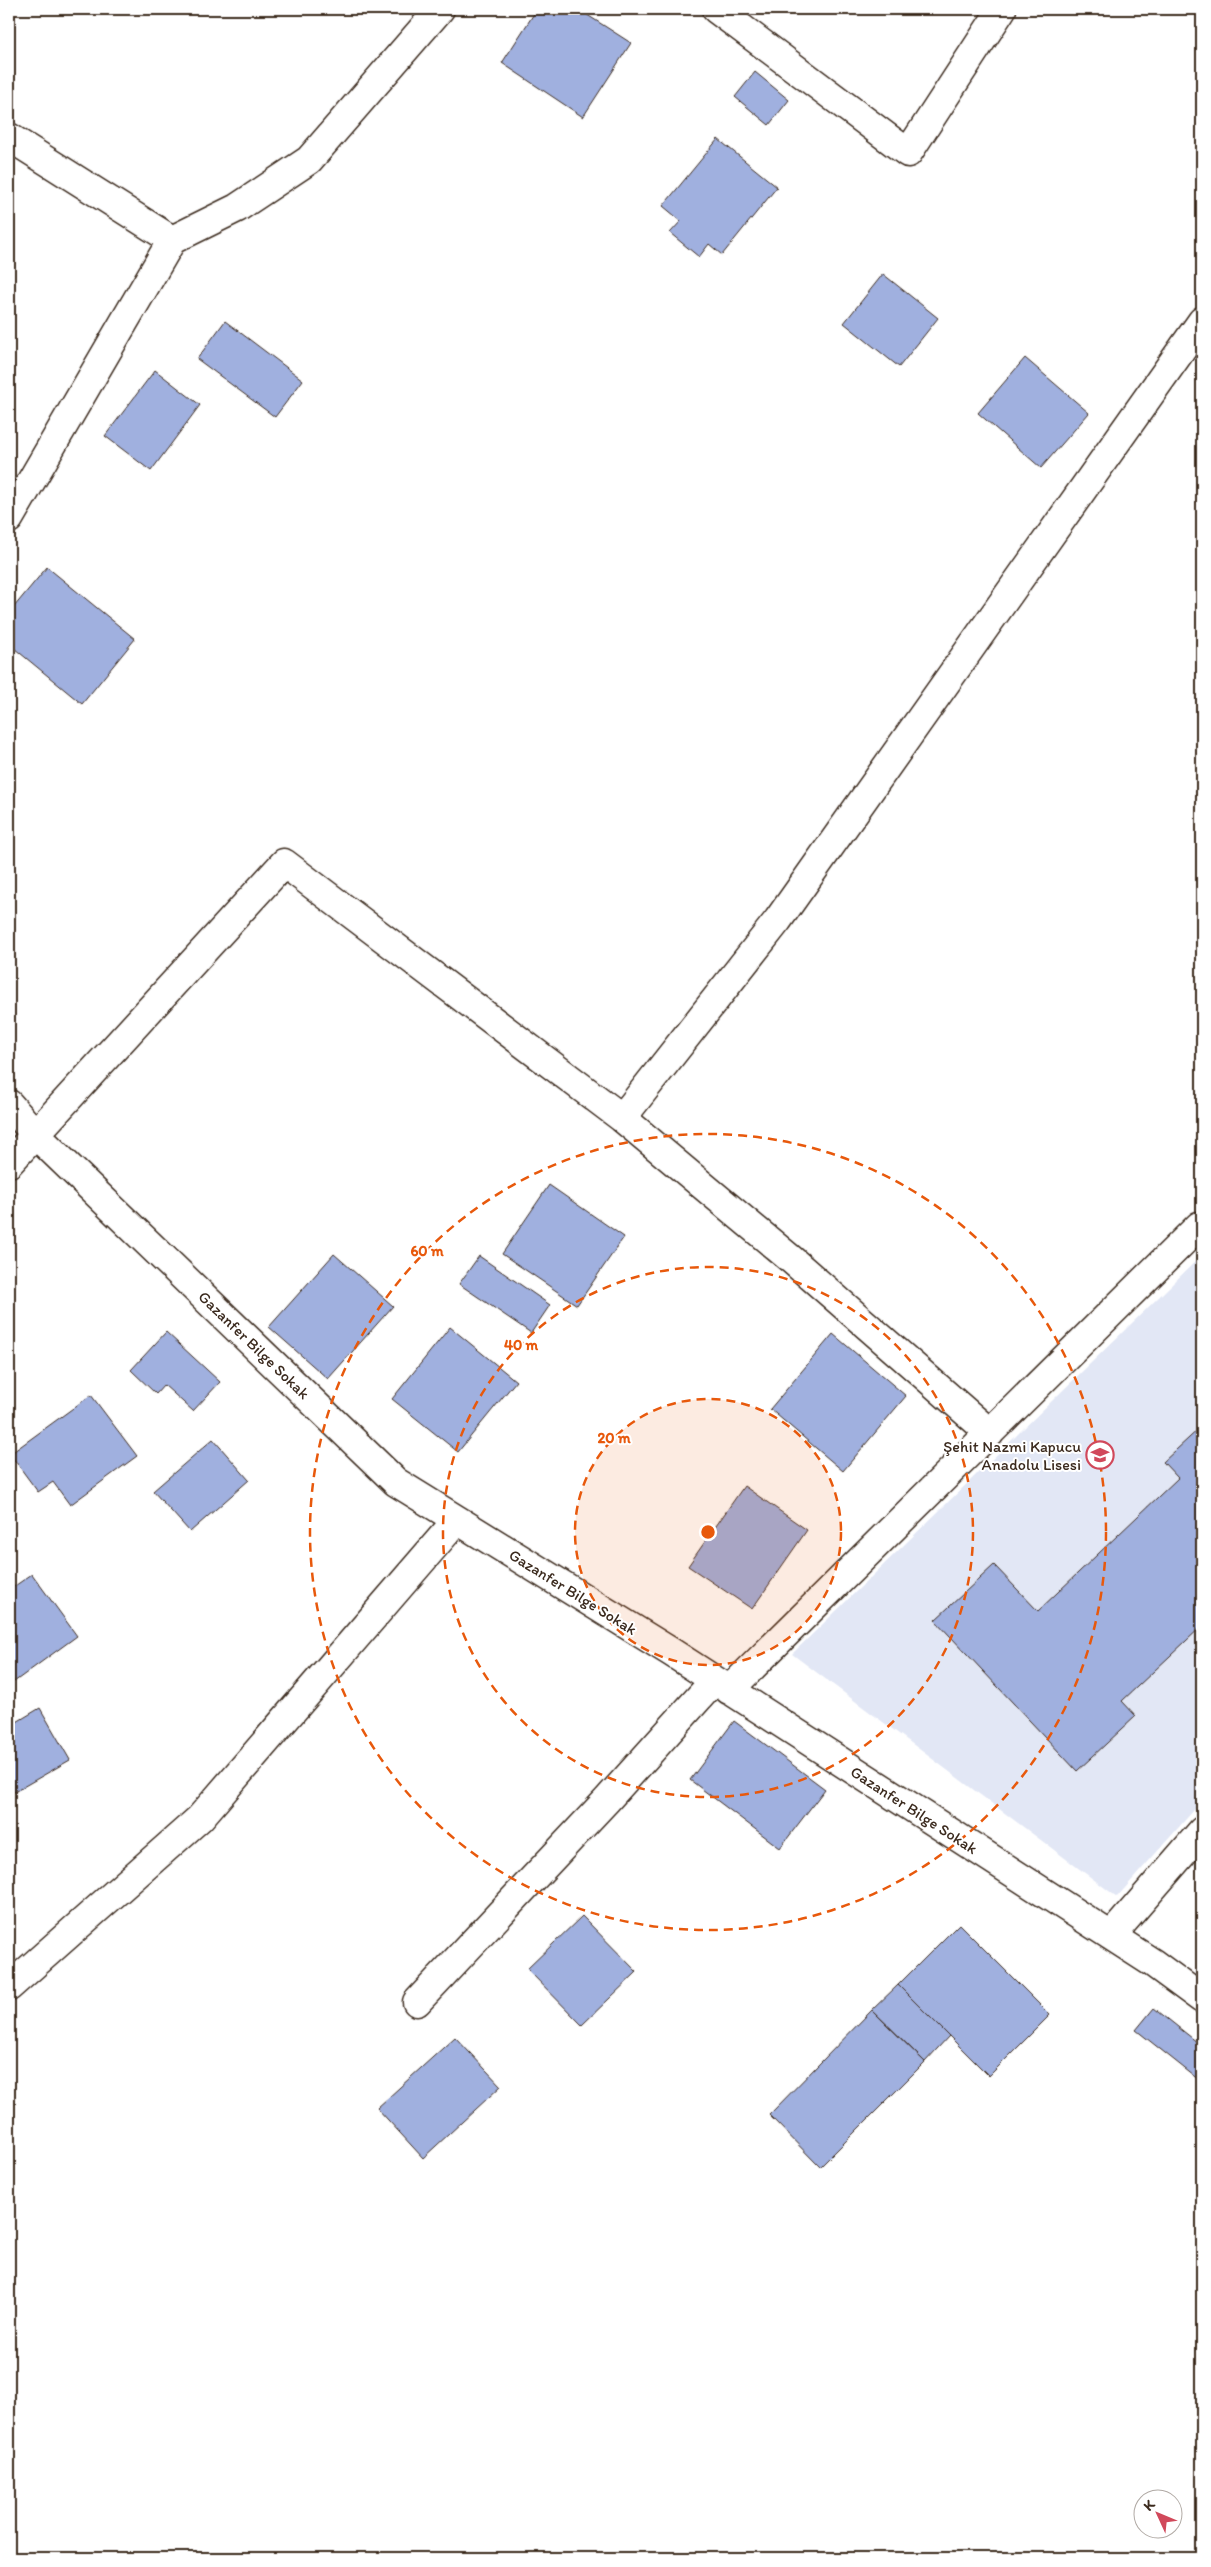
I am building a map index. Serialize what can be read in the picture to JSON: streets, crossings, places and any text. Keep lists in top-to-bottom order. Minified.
{"streets":{"street":["Gazanfer Bilge Sokak"]},"places":{"school or university":["Şehit Nazmi Kapucu Anadolu Lisesi"]},"north":"top left","rings":["60 m","40 m","20 m"]}
